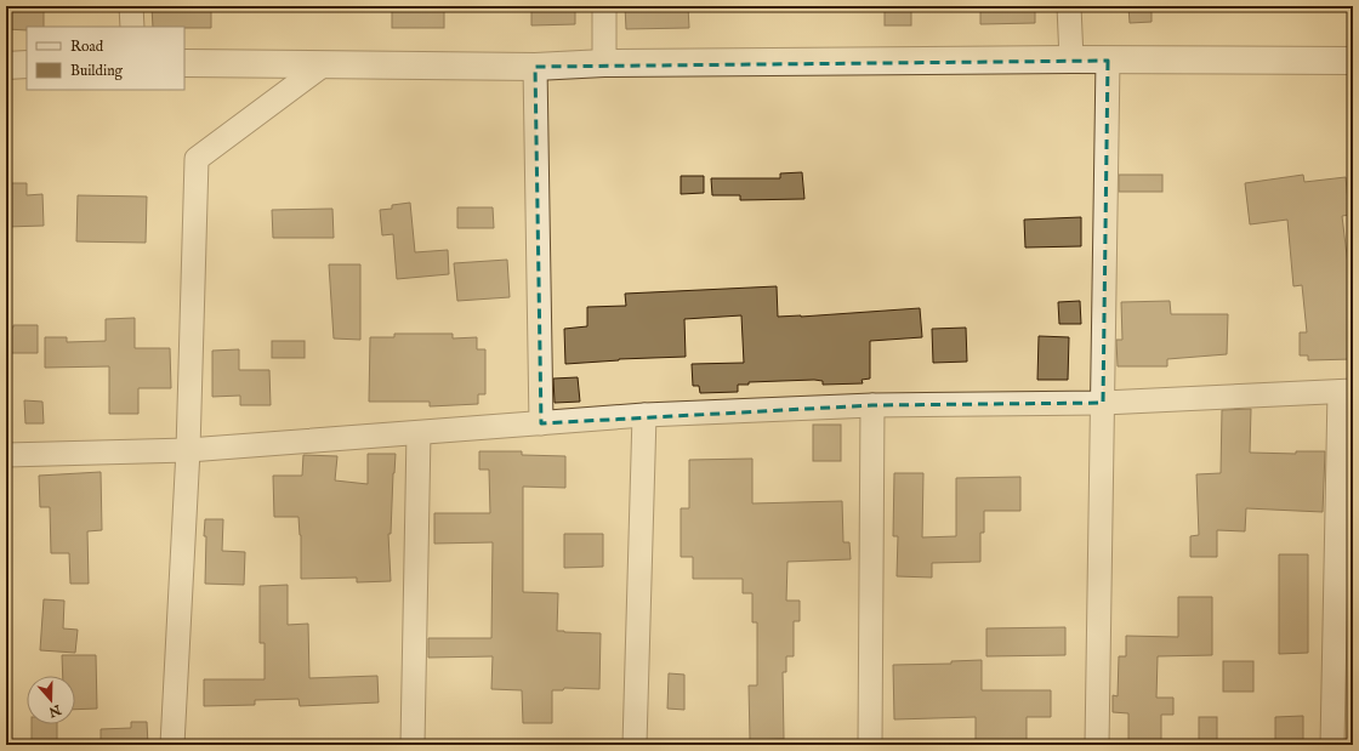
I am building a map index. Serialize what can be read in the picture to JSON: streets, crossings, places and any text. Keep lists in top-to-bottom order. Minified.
{"legend":["Road","Building"],"north":"bottom"}
